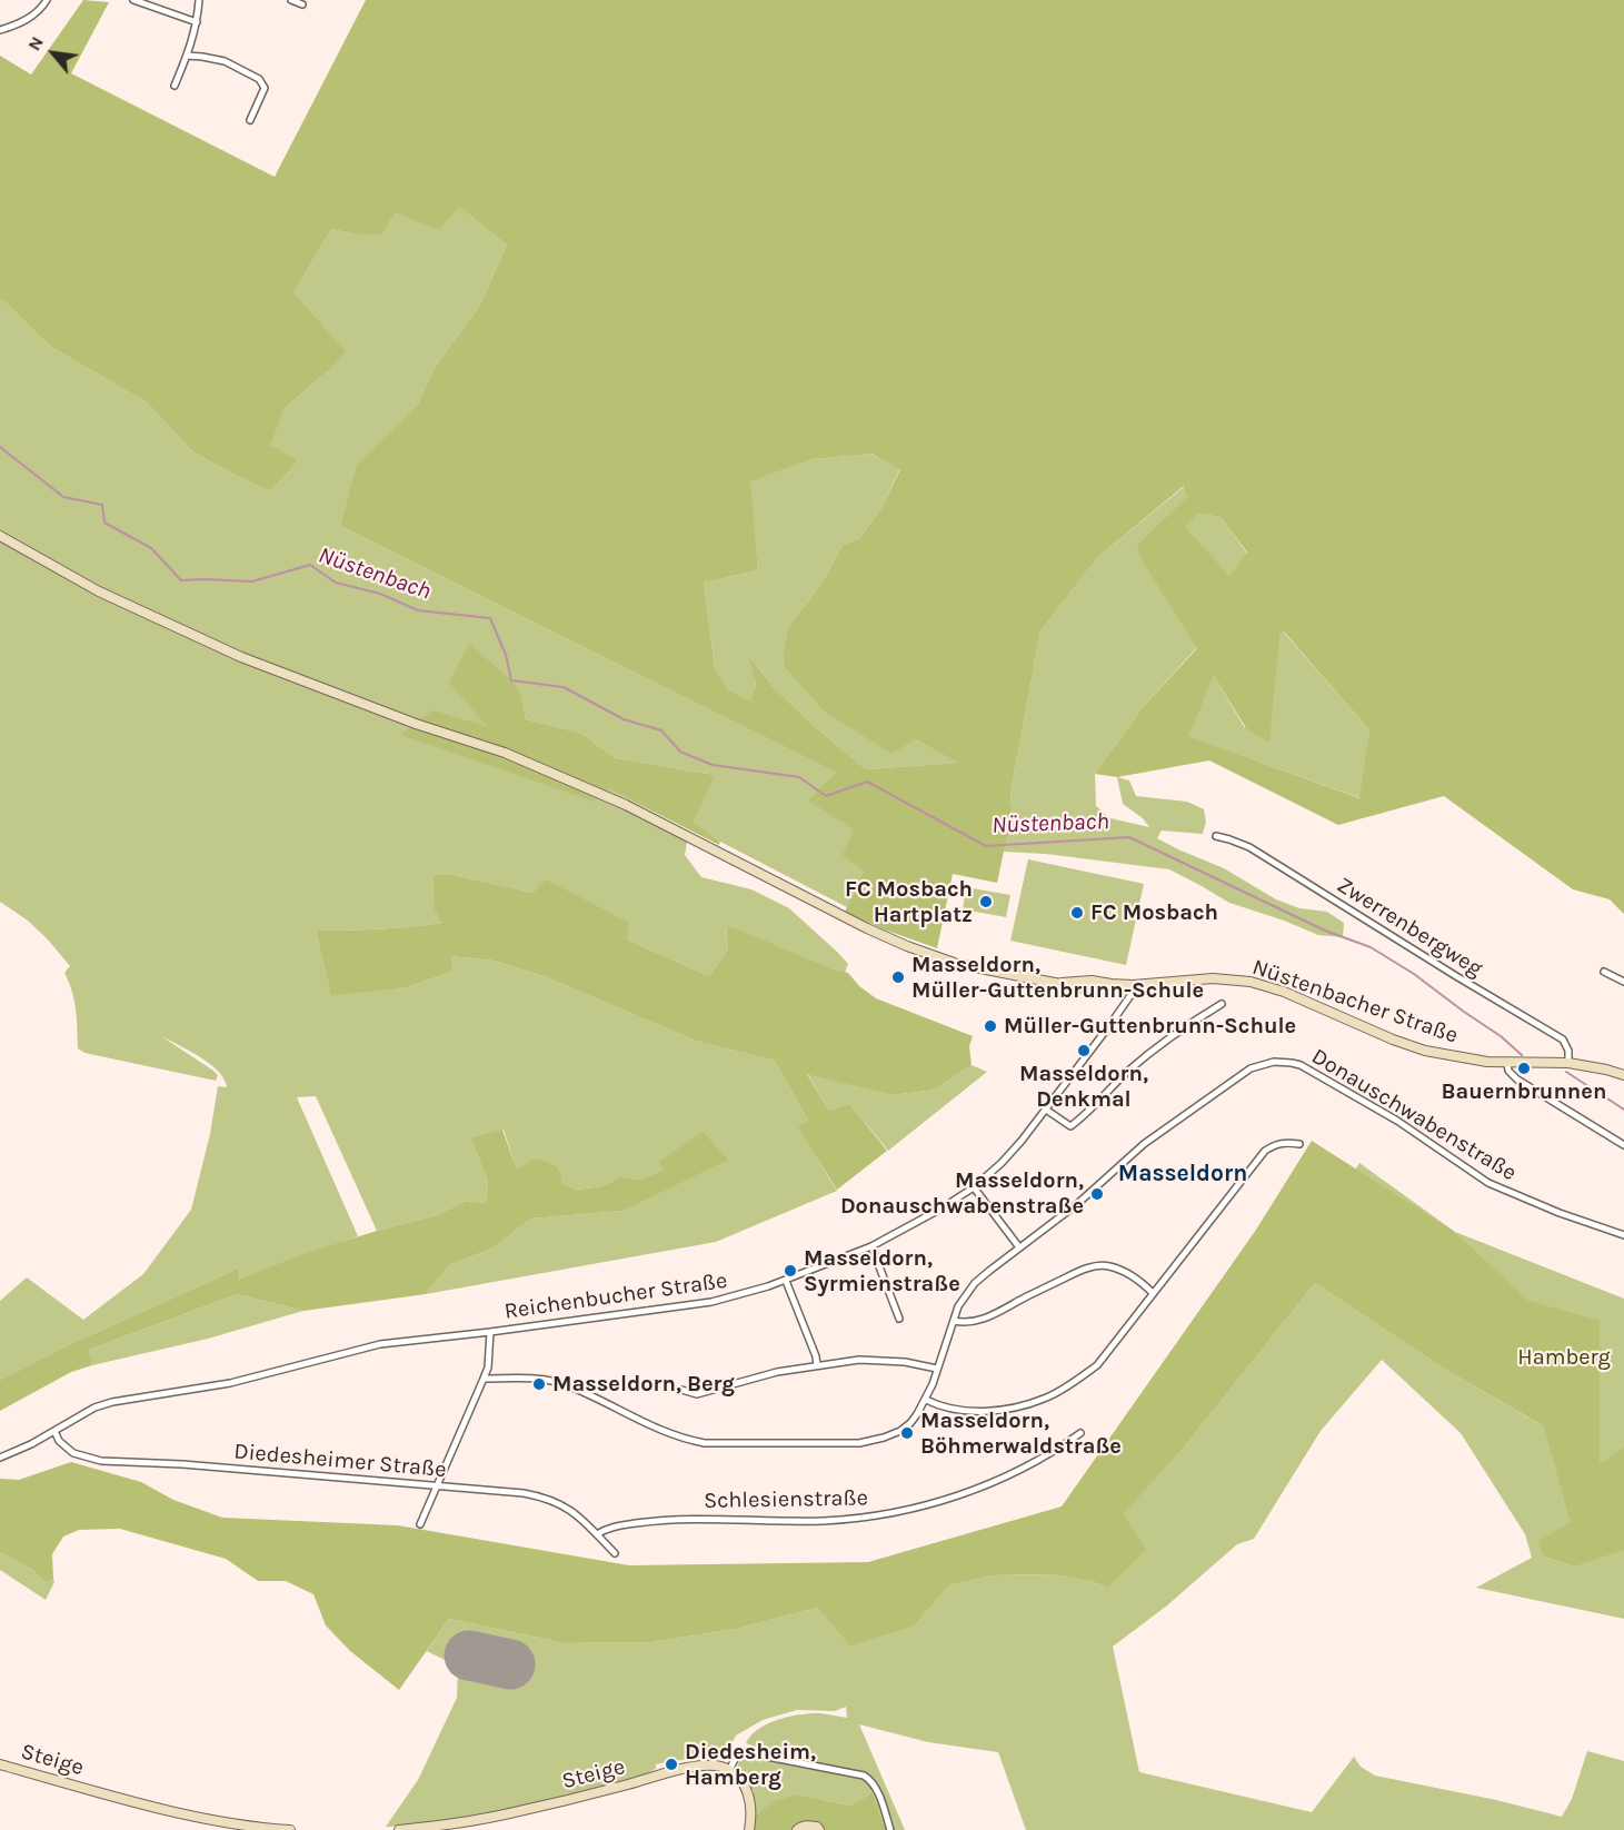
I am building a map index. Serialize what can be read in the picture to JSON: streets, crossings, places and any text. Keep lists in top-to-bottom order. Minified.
{"streets":{"main road":["Nüstenbacher Straße","Steige"],"street":["Zwerrenbergweg","Donauschwabenstraße","Reichenbucher Straße","Diedesheimer Straße","Schlesienstraße"]},"crossings":[["Zwerrenbergweg","Nüstenbacher Straße"],["Nüstenbacher Straße","Reichenbucher Straße"],["Reichenbucher Straße","Diedesheimer Straße"],["Diedesheimer Straße","Schlesienstraße"]],"districts":["Masseldorn"],"water":["Nüstenbach"],"parks":["Hamberg"],"places":["FC Mosbach Hartplatz","FC Mosbach","Masseldorn, Müller-Guttenbrunn-Schule","Müller-Guttenbrunn-Schule","Masseldorn, Denkmal","Bauernbrunnen","Masseldorn, Donauschwabenstraße","Masseldorn, Syrmienstraße","Masseldorn, Berg","Masseldorn, Böhmerwaldstraße","Diedesheim, Hamberg"],"north":"top left"}
